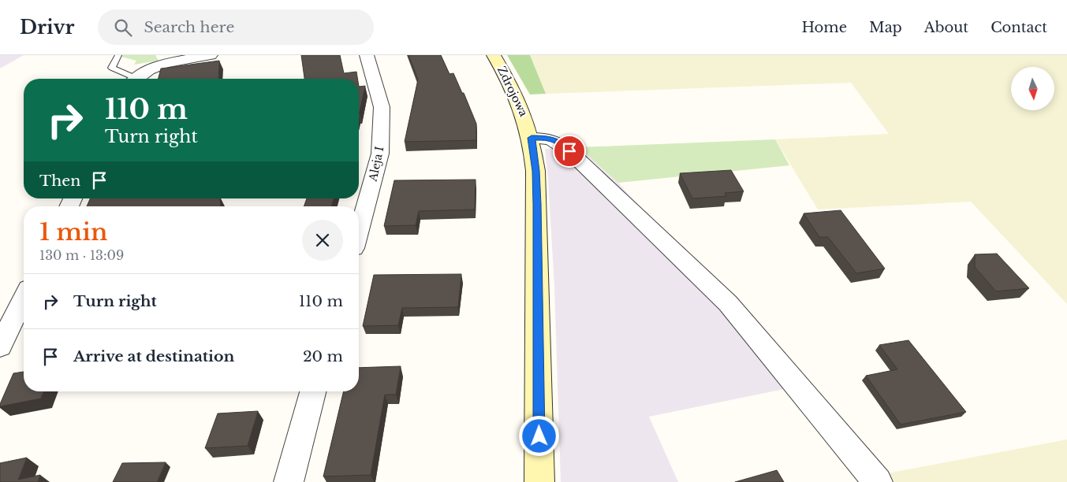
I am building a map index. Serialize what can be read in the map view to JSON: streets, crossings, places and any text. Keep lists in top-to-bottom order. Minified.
{"streets":{"street":["Zdrojowa","Aleja I"]},"north":"bottom","page":{"header":"Drivr","search":"Search here","nav":["Home","Map","About","Contact"],"turn":["110 m","Turn right"],"then":"Then","heading":["1 min","130 m · 13:09"],"list":[{"name":"Turn right","value":"110 m"},{"name":"Arrive at destination","value":"20 m"}]}}
